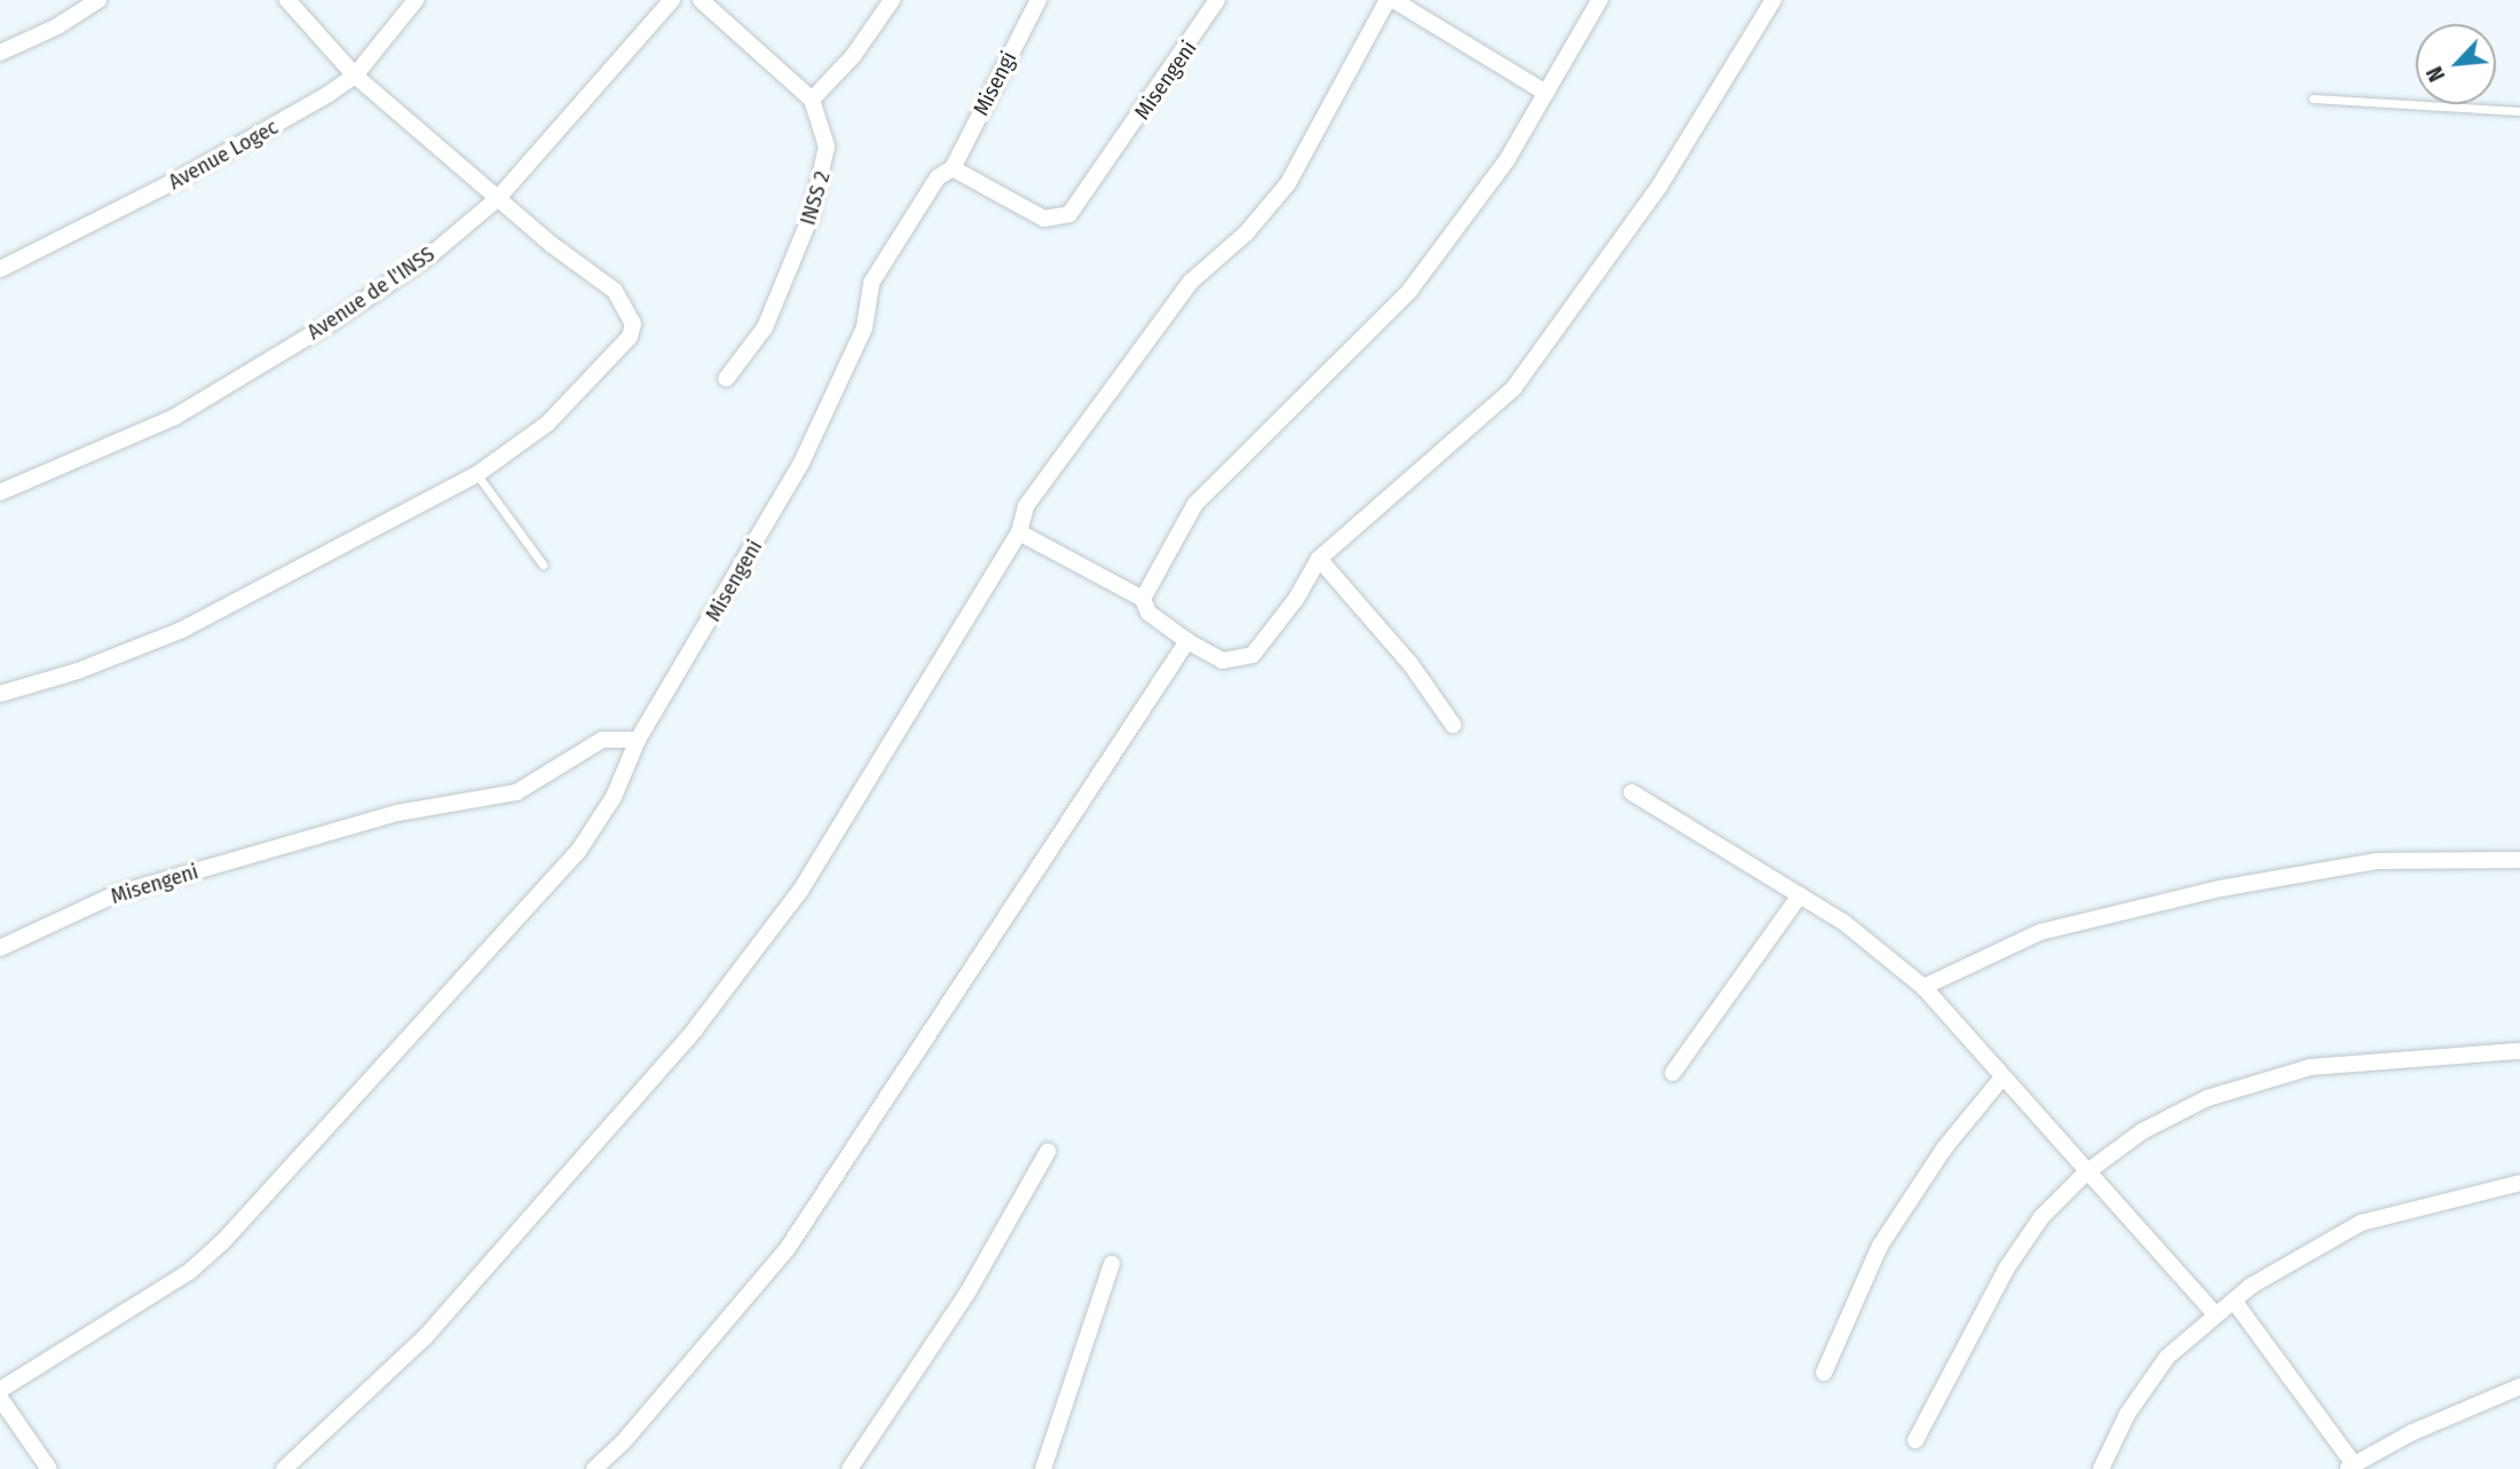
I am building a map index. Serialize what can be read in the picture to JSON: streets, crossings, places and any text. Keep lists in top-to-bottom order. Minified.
{"streets":{"street":["Misengeni","Misengi","Avenue Logec","INSS 2","Avenue de l'INSS"]},"crossings":[["Misengeni","Misengi"]],"north":"bottom left"}
